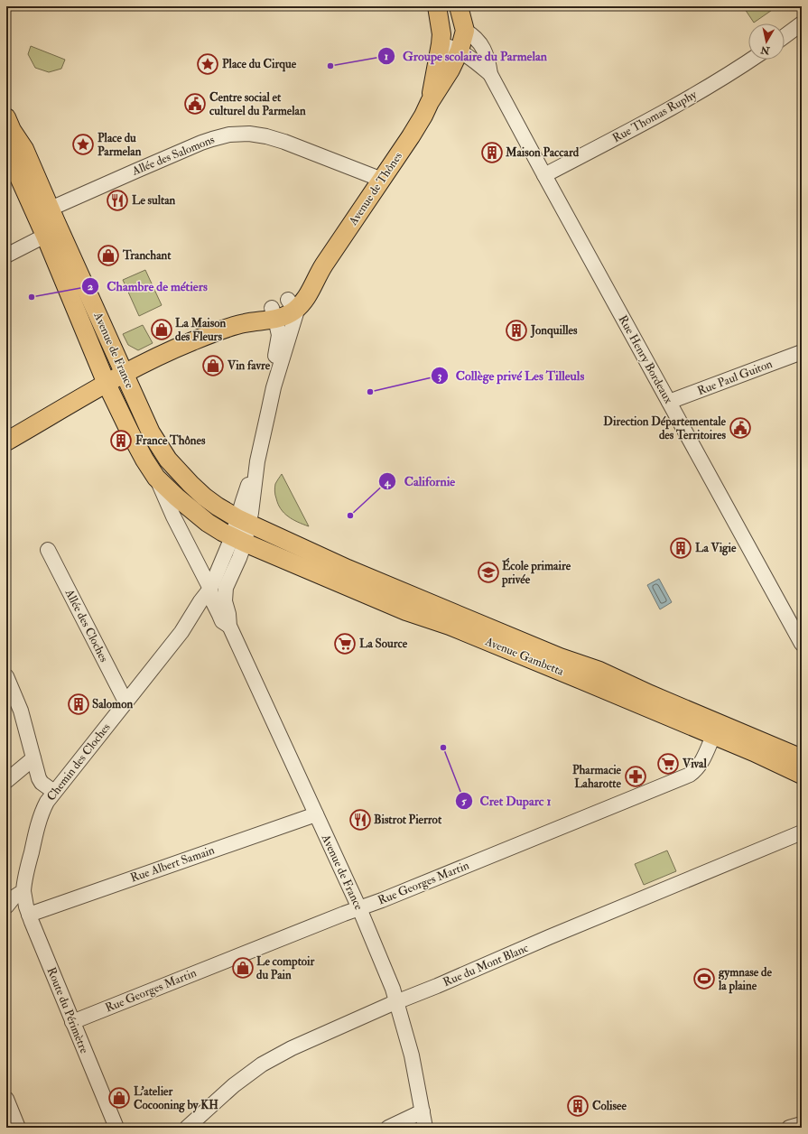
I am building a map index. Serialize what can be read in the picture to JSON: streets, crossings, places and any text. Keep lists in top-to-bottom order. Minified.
{"streets":{"main road":["Avenue de Thônes","Avenue de France","Avenue Gambetta"],"street":["Rue Thomas Ruphy","Allée des Salomons","Rue Henry Bordeaux","Rue Paul Guiton","Allée des Cloches","Chemin des Cloches","Rue Albert Samain","Rue Georges Martin","Rue du Mont Blanc","Route du Périmètre"]},"crossings":[["Rue Thomas Ruphy","Rue Henry Bordeaux"],["Allée des Salomons","Avenue de Thônes"],["Allée des Salomons","Avenue de France"],["Avenue de Thônes","Avenue de France"],["Avenue de Thônes","Chemin des Cloches"],["Avenue de France","Avenue Gambetta"],["Avenue de France","Chemin des Cloches"],["Avenue de France","Rue Albert Samain"],["Avenue de France","Rue Georges Martin"],["Avenue de France","Rue du Mont Blanc"],["Rue Henry Bordeaux","Rue Paul Guiton"],["Allée des Cloches","Chemin des Cloches"],["Avenue Gambetta","Chemin des Cloches"],["Avenue Gambetta","Rue Georges Martin"],["Chemin des Cloches","Route du Périmètre"],["Rue Albert Samain","Route du Périmètre"],["Rue Georges Martin","Route du Périmètre"]],"places":{"place":["Place du Cirque","Place du Parmelan"],"other":["Groupe scolaire du Parmelan","Chambre de métiers","Collège privé Les Tilleuls","Californie","Cret Duparc 1"],"public building":["Centre social et culturel du Parmelan","Direction Départementale des Territoires"],"building":["Maison Paccard","Jonquilles","France Thônes","La Vigie","Salomon","Colisee"],"restaurant":["Le sultan","Bistrot Pierrot"],"shop":["Tranchant","La Maison des Fleurs","Vin favre","Le comptoir du Pain","L'atelier Cocooning by KH"],"school or university":["École primaire privée"],"supermarket":["La Source","Vival"],"pharmacy":["Pharmacie Laharotte"],"sports":["gymnase de la plaine"]},"north":"bottom"}
